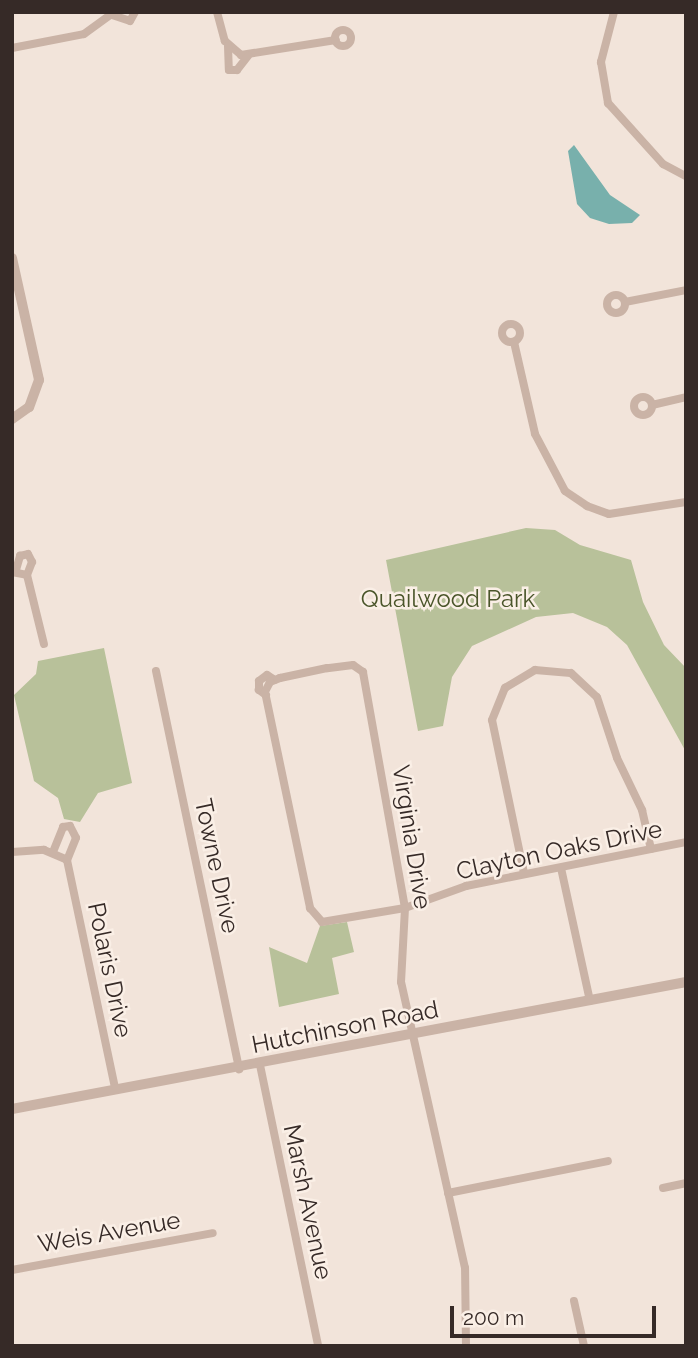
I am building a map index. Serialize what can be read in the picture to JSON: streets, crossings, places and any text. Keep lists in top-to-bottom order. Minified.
{"streets":{"street":["Virginia Drive","Clayton Oaks Drive","Towne Drive","Polaris Drive","Hutchinson Road","Marsh Avenue","Weis Avenue"]},"crossings":[["Virginia Drive","Clayton Oaks Drive"],["Virginia Drive","Hutchinson Road"],["Towne Drive","Hutchinson Road"],["Polaris Drive","Hutchinson Road"],["Hutchinson Road","Marsh Avenue"]],"parks":["Quailwood Park"],"scale_bar":"200 m"}
